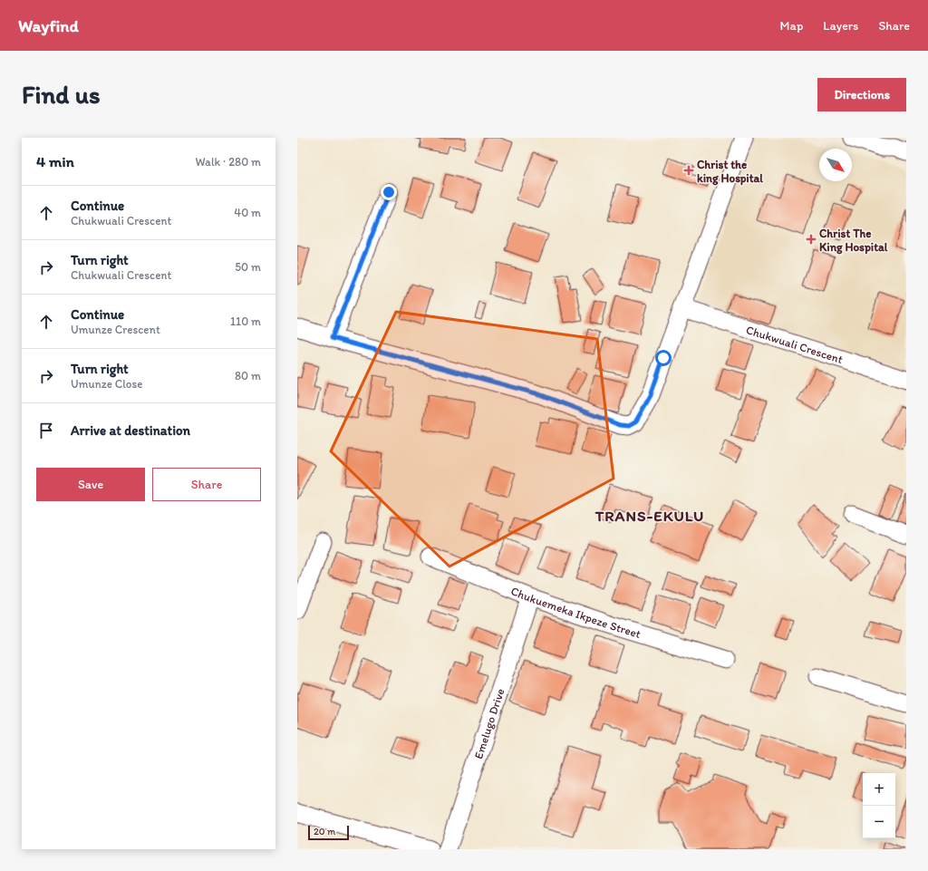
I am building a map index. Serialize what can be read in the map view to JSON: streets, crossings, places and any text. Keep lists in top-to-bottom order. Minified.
{"streets":{"street":["Chukwuali Crescent","Chukuemeka Ikpeze Street","Emelugo Drive"]},"crossings":[["Chukuemeka Ikpeze Street","Emelugo Drive"]],"districts":["TRANS-EKULU"],"places":{"health":["Christ the king Hospital","Christ The King Hospital"]},"scale_bar":"20 m","north":"bottom right","page":{"header":"Wayfind","nav":["Map","Layers","Share"],"buttons":["Directions",["Save","Share"]],"title":"Find us","heading":["4 min","Walk · 280 m"],"list":[["Continue","Chukwuali Crescent","40 m"],["Turn right","Chukwuali Crescent","50 m"],["Continue","Umunze Crescent","110 m"],["Turn right","Umunze Close","80 m"],"Arrive at destination"],"map_buttons":["+","−"],"scale":"20 m"}}
